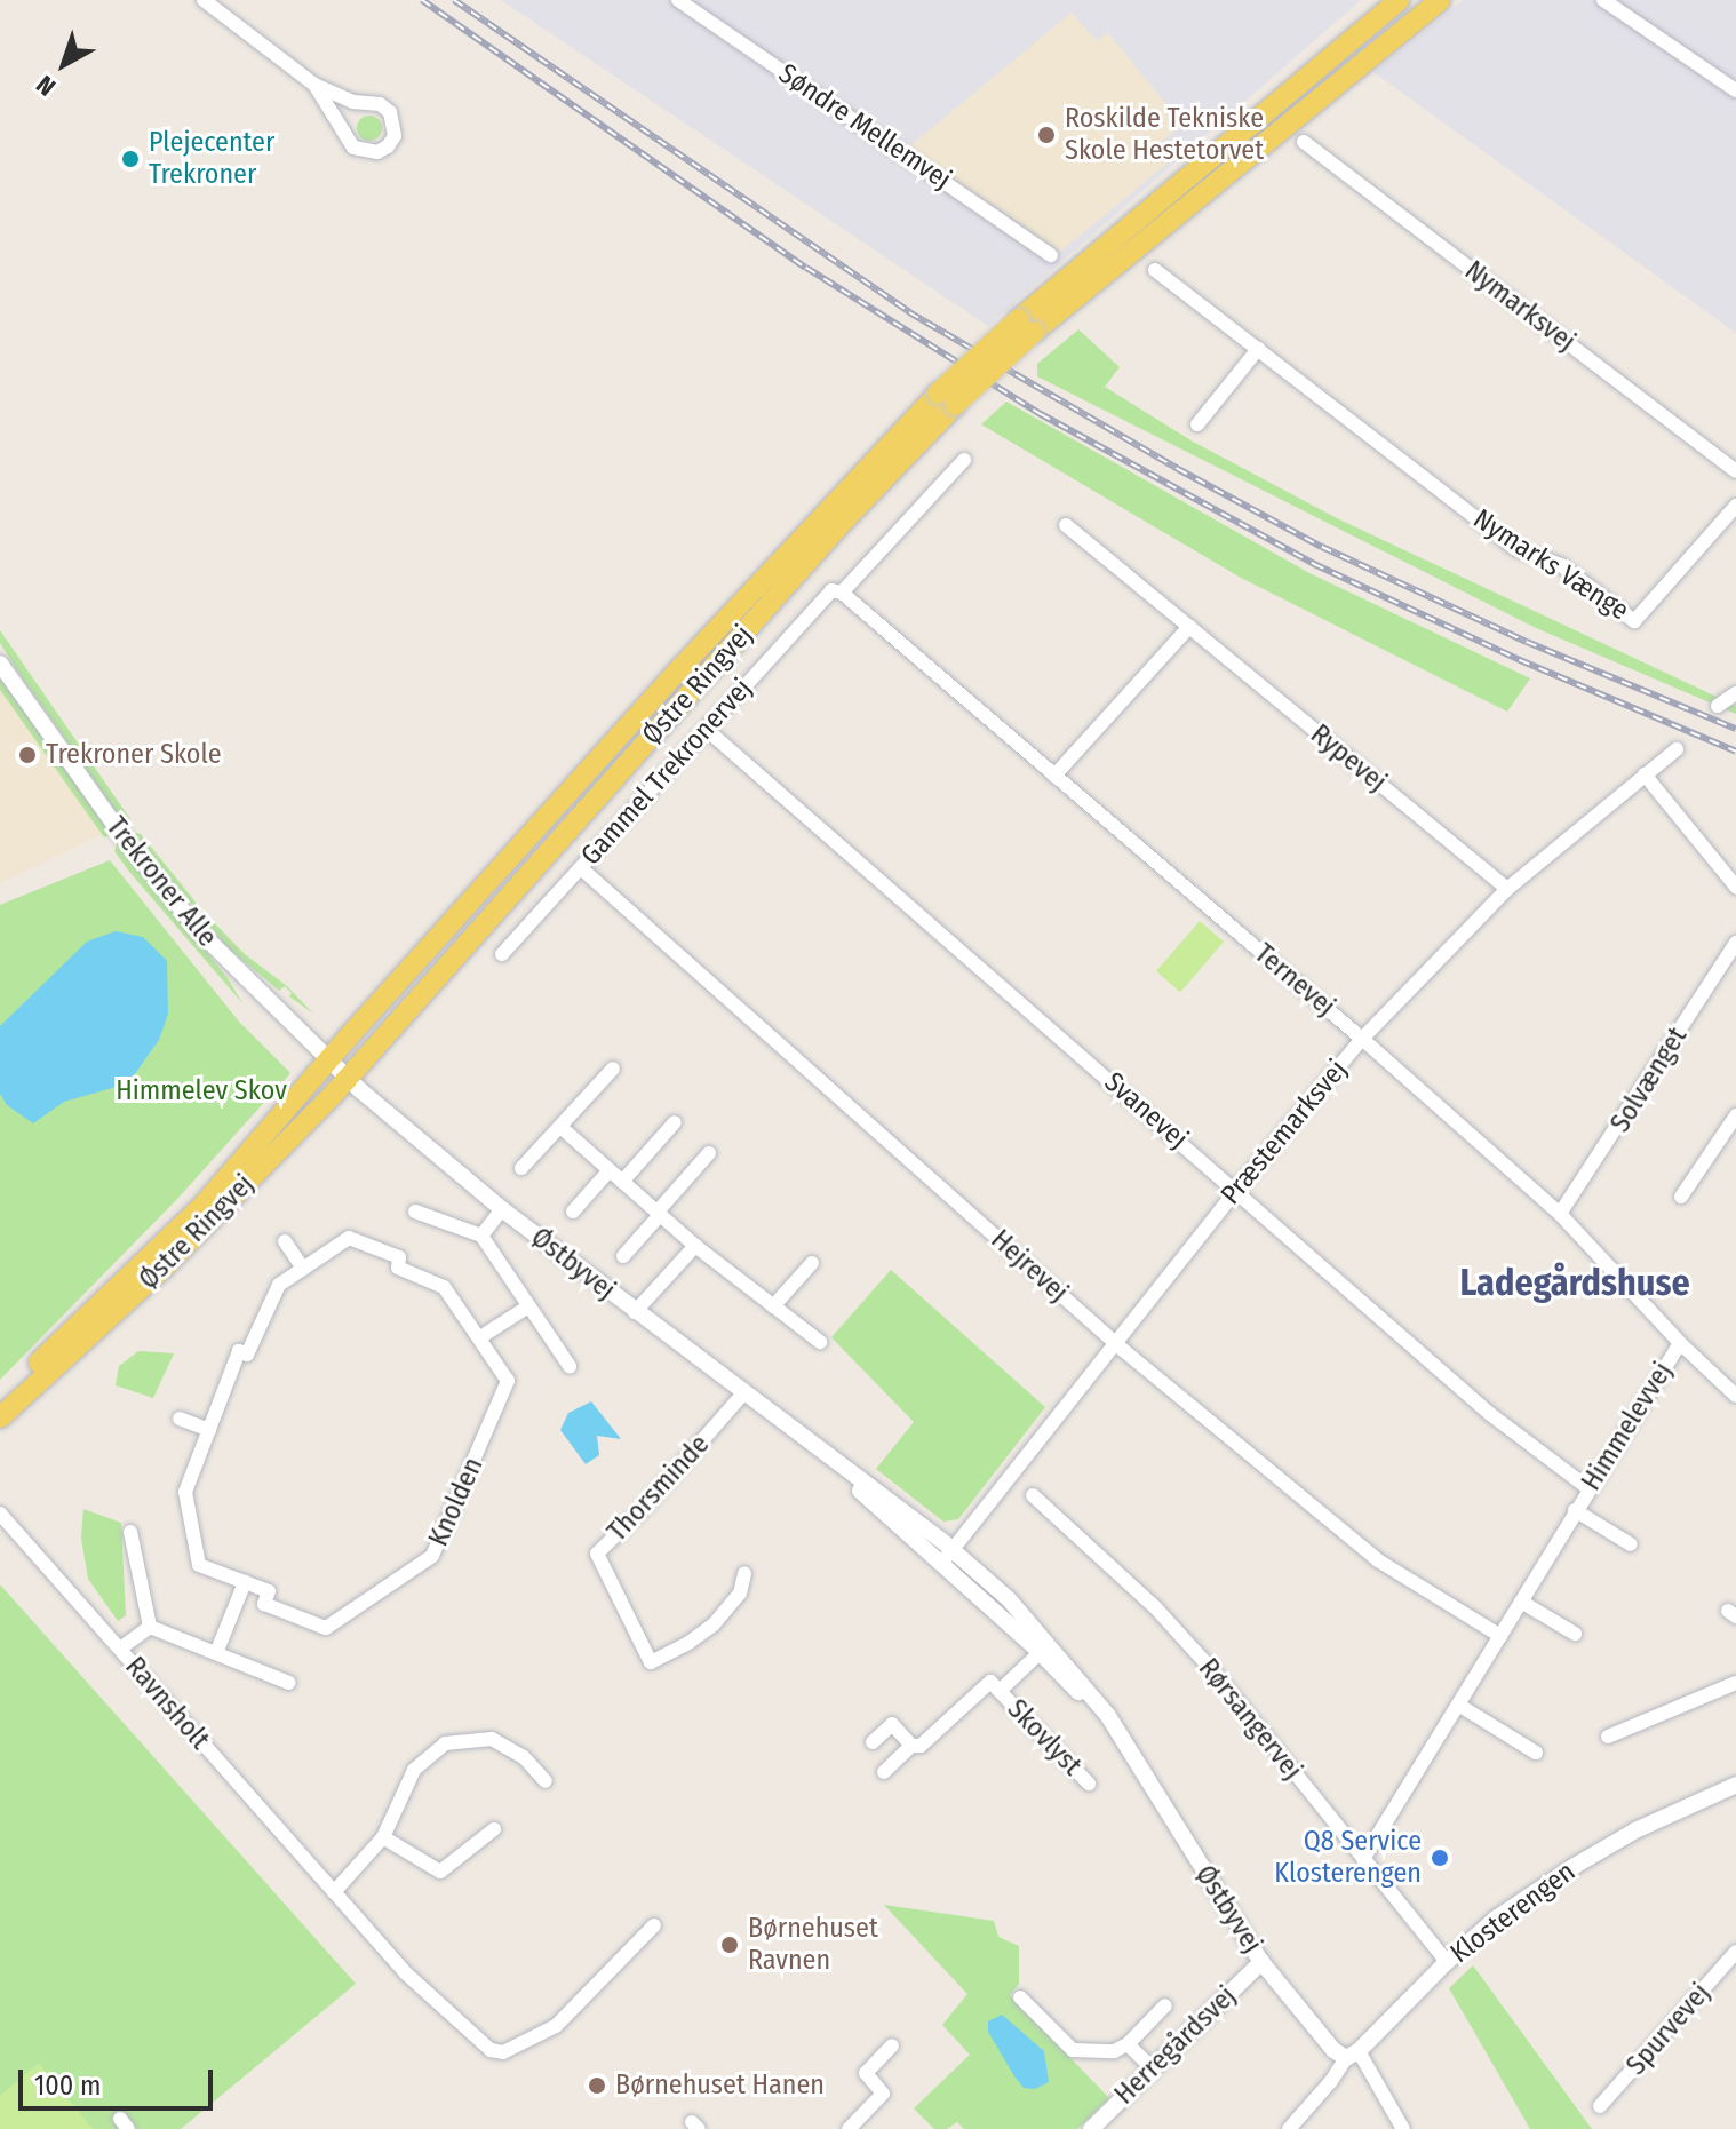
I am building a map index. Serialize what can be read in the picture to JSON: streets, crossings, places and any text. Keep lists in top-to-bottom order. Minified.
{"streets":{"main road":["Østre Ringvej"],"street":["Søndre Mellemvej","Nymarksvej","Nymarks Vænge","Rypevej","Gammel Trekronervej","Trekroner Alle","Ternevej","Solvænget","Svanevej","Præstemarksvej","Østbyvej","Hejrevej","Himmelevvej","Thorsminde","Knolden","Ravnsholt","Rørsangervej","Skovlyst","Klosterengen","Spurvevej","Herregårdsvej"]},"crossings":[["Østre Ringvej","Trekroner Alle"],["Østre Ringvej","Østbyvej"],["Rypevej","Præstemarksvej"],["Gammel Trekronervej","Ternevej"],["Gammel Trekronervej","Svanevej"],["Gammel Trekronervej","Hejrevej"],["Trekroner Alle","Østbyvej"],["Ternevej","Solvænget"],["Ternevej","Præstemarksvej"],["Ternevej","Himmelevvej"],["Svanevej","Præstemarksvej"],["Svanevej","Himmelevvej"],["Præstemarksvej","Østbyvej"],["Præstemarksvej","Hejrevej"],["Østbyvej","Thorsminde"],["Østbyvej","Skovlyst"],["Østbyvej","Klosterengen"],["Østbyvej","Herregårdsvej"],["Hejrevej","Himmelevvej"],["Himmelevvej","Rørsangervej"],["Rørsangervej","Klosterengen"]],"districts":["Ladegårdshuse"],"parks":["Himmelev Skov"],"places":["Roskilde Tekniske Skole Hestetorvet","Plejecenter Trekroner","Trekroner Skole","Q8 Service Klosterengen","Børnehuset Ravnen","Børnehuset Hanen"],"scale_bar":"100 m","north":"bottom left"}
